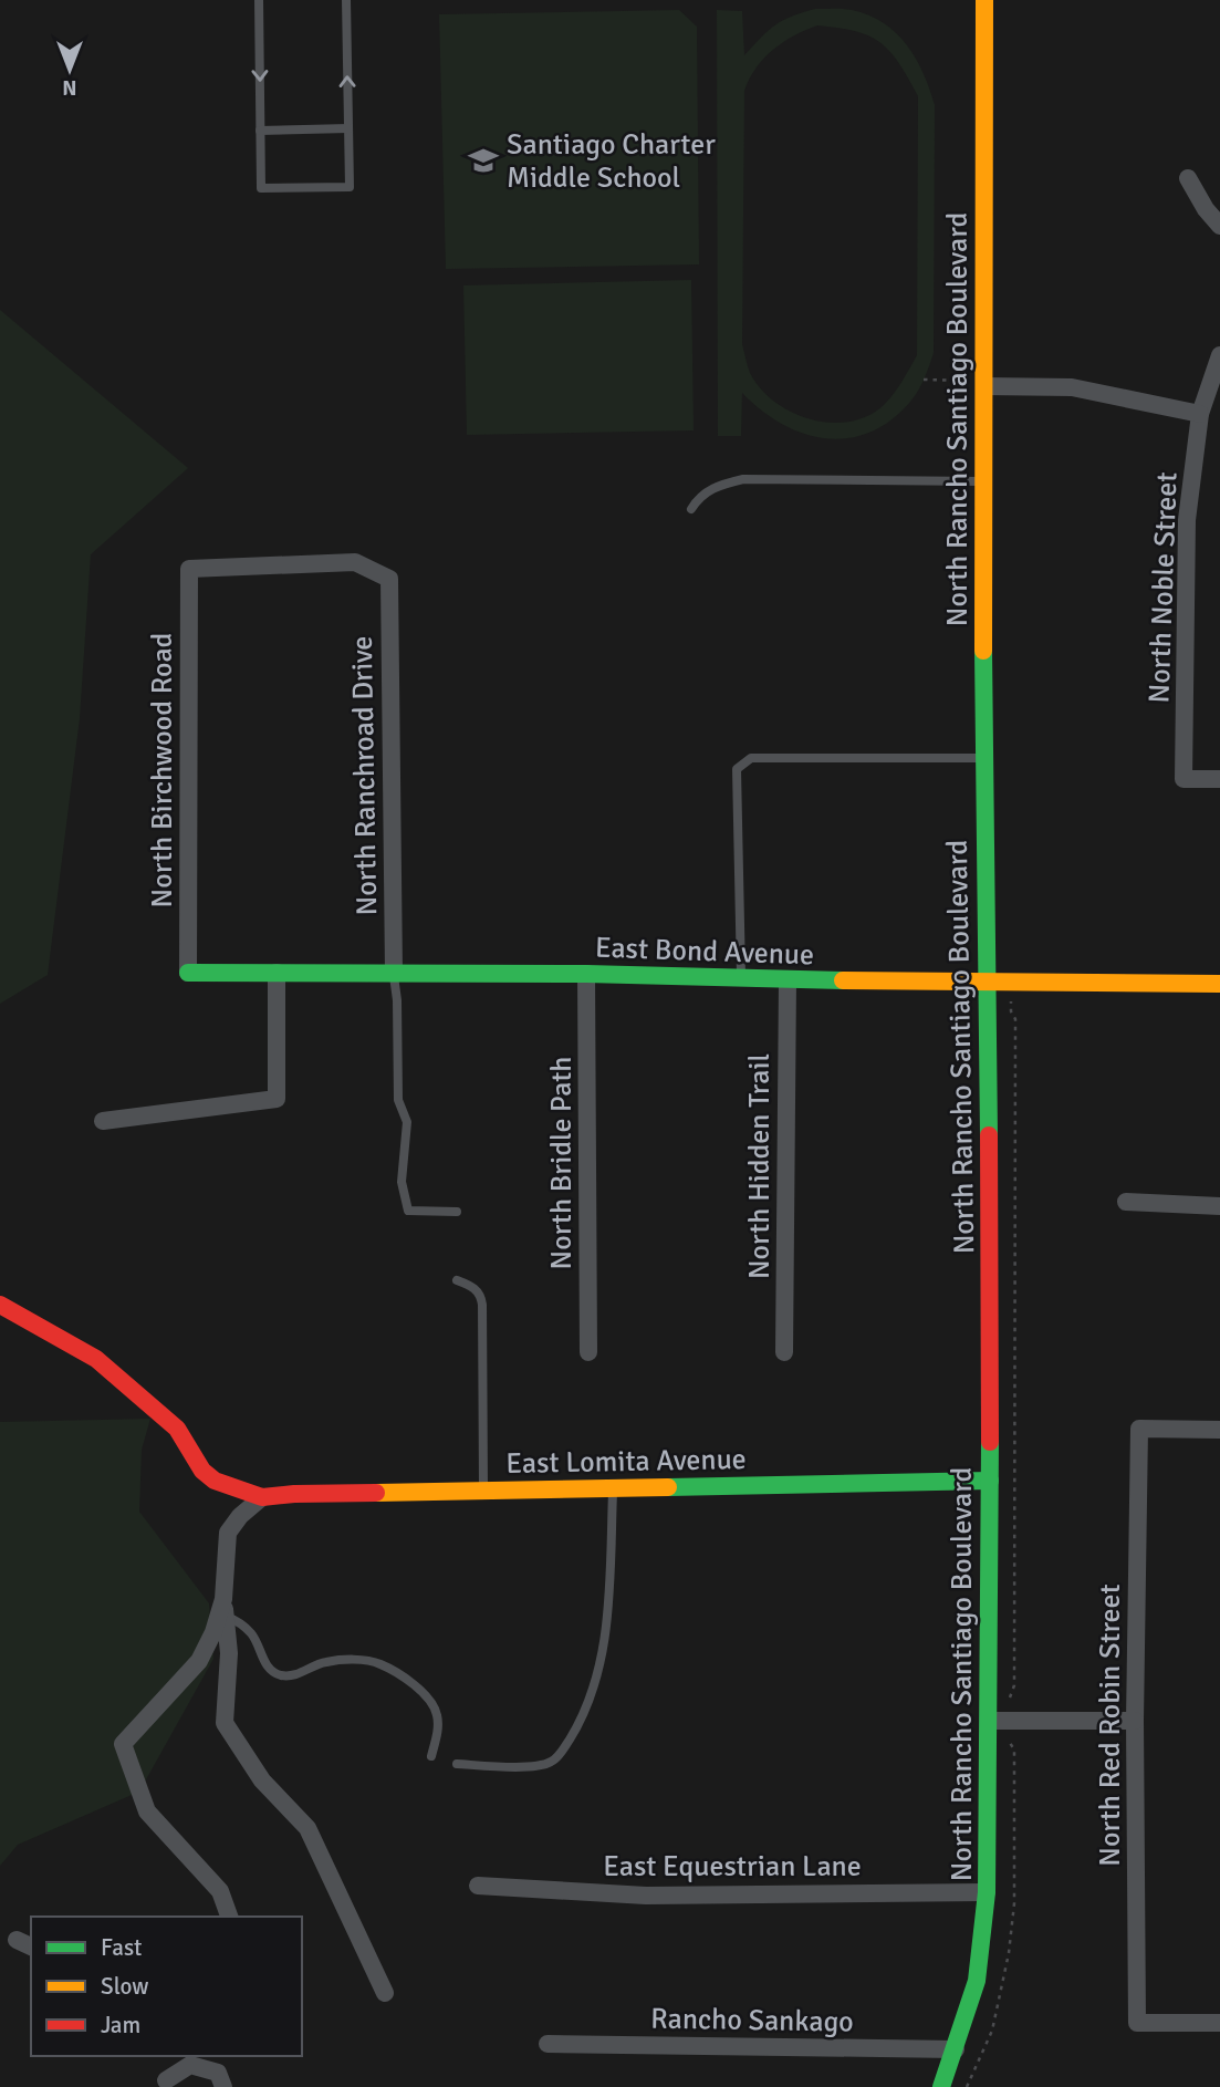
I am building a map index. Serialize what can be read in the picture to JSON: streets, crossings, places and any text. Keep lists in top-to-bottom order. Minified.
{"streets":{"street":["North Rancho Santiago Boulevard","North Noble Street","North Birchwood Road","North Ranchroad Drive","East Bond Avenue","North Bridle Path","North Hidden Trail","East Lomita Avenue","North Red Robin Street","East Equestrian Lane","Rancho Sankago"]},"crossings":[["North Rancho Santiago Boulevard","East Bond Avenue"],["North Rancho Santiago Boulevard","East Lomita Avenue"],["North Rancho Santiago Boulevard","East Equestrian Lane"],["North Rancho Santiago Boulevard","Rancho Sankago"],["North Birchwood Road","North Ranchroad Drive"],["North Birchwood Road","East Bond Avenue"],["North Ranchroad Drive","East Bond Avenue"],["East Bond Avenue","North Bridle Path"],["East Bond Avenue","North Hidden Trail"]],"places":{"school or university":["Santiago Charter Middle School"]},"legend":["Fast","Slow","Jam"],"north":"bottom"}
